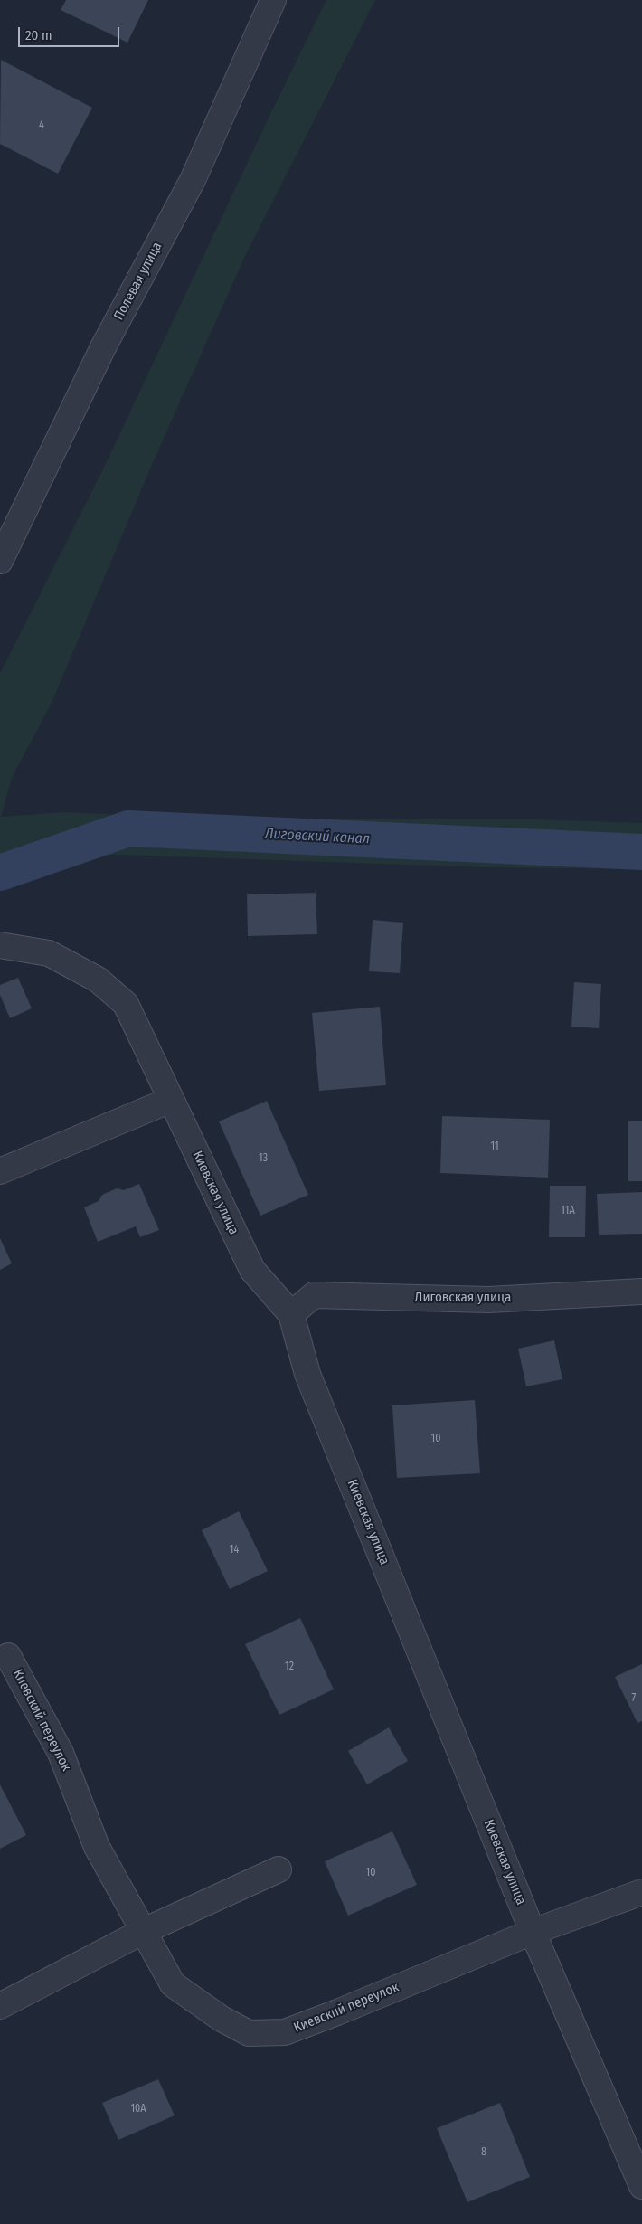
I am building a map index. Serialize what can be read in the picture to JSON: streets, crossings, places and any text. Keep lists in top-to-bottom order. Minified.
{"streets":{"street":["Полевая улица","Киевская улица","Лиговская улица","Киевский переулок"]},"crossings":[["Киевская улица","Лиговская улица"],["Киевская улица","Киевский переулок"]],"water":["Лиговский канал"],"house_numbers":["4","11","13","11А","10","14","12","7","10","10А","8"],"scale_bar":"20 m"}
